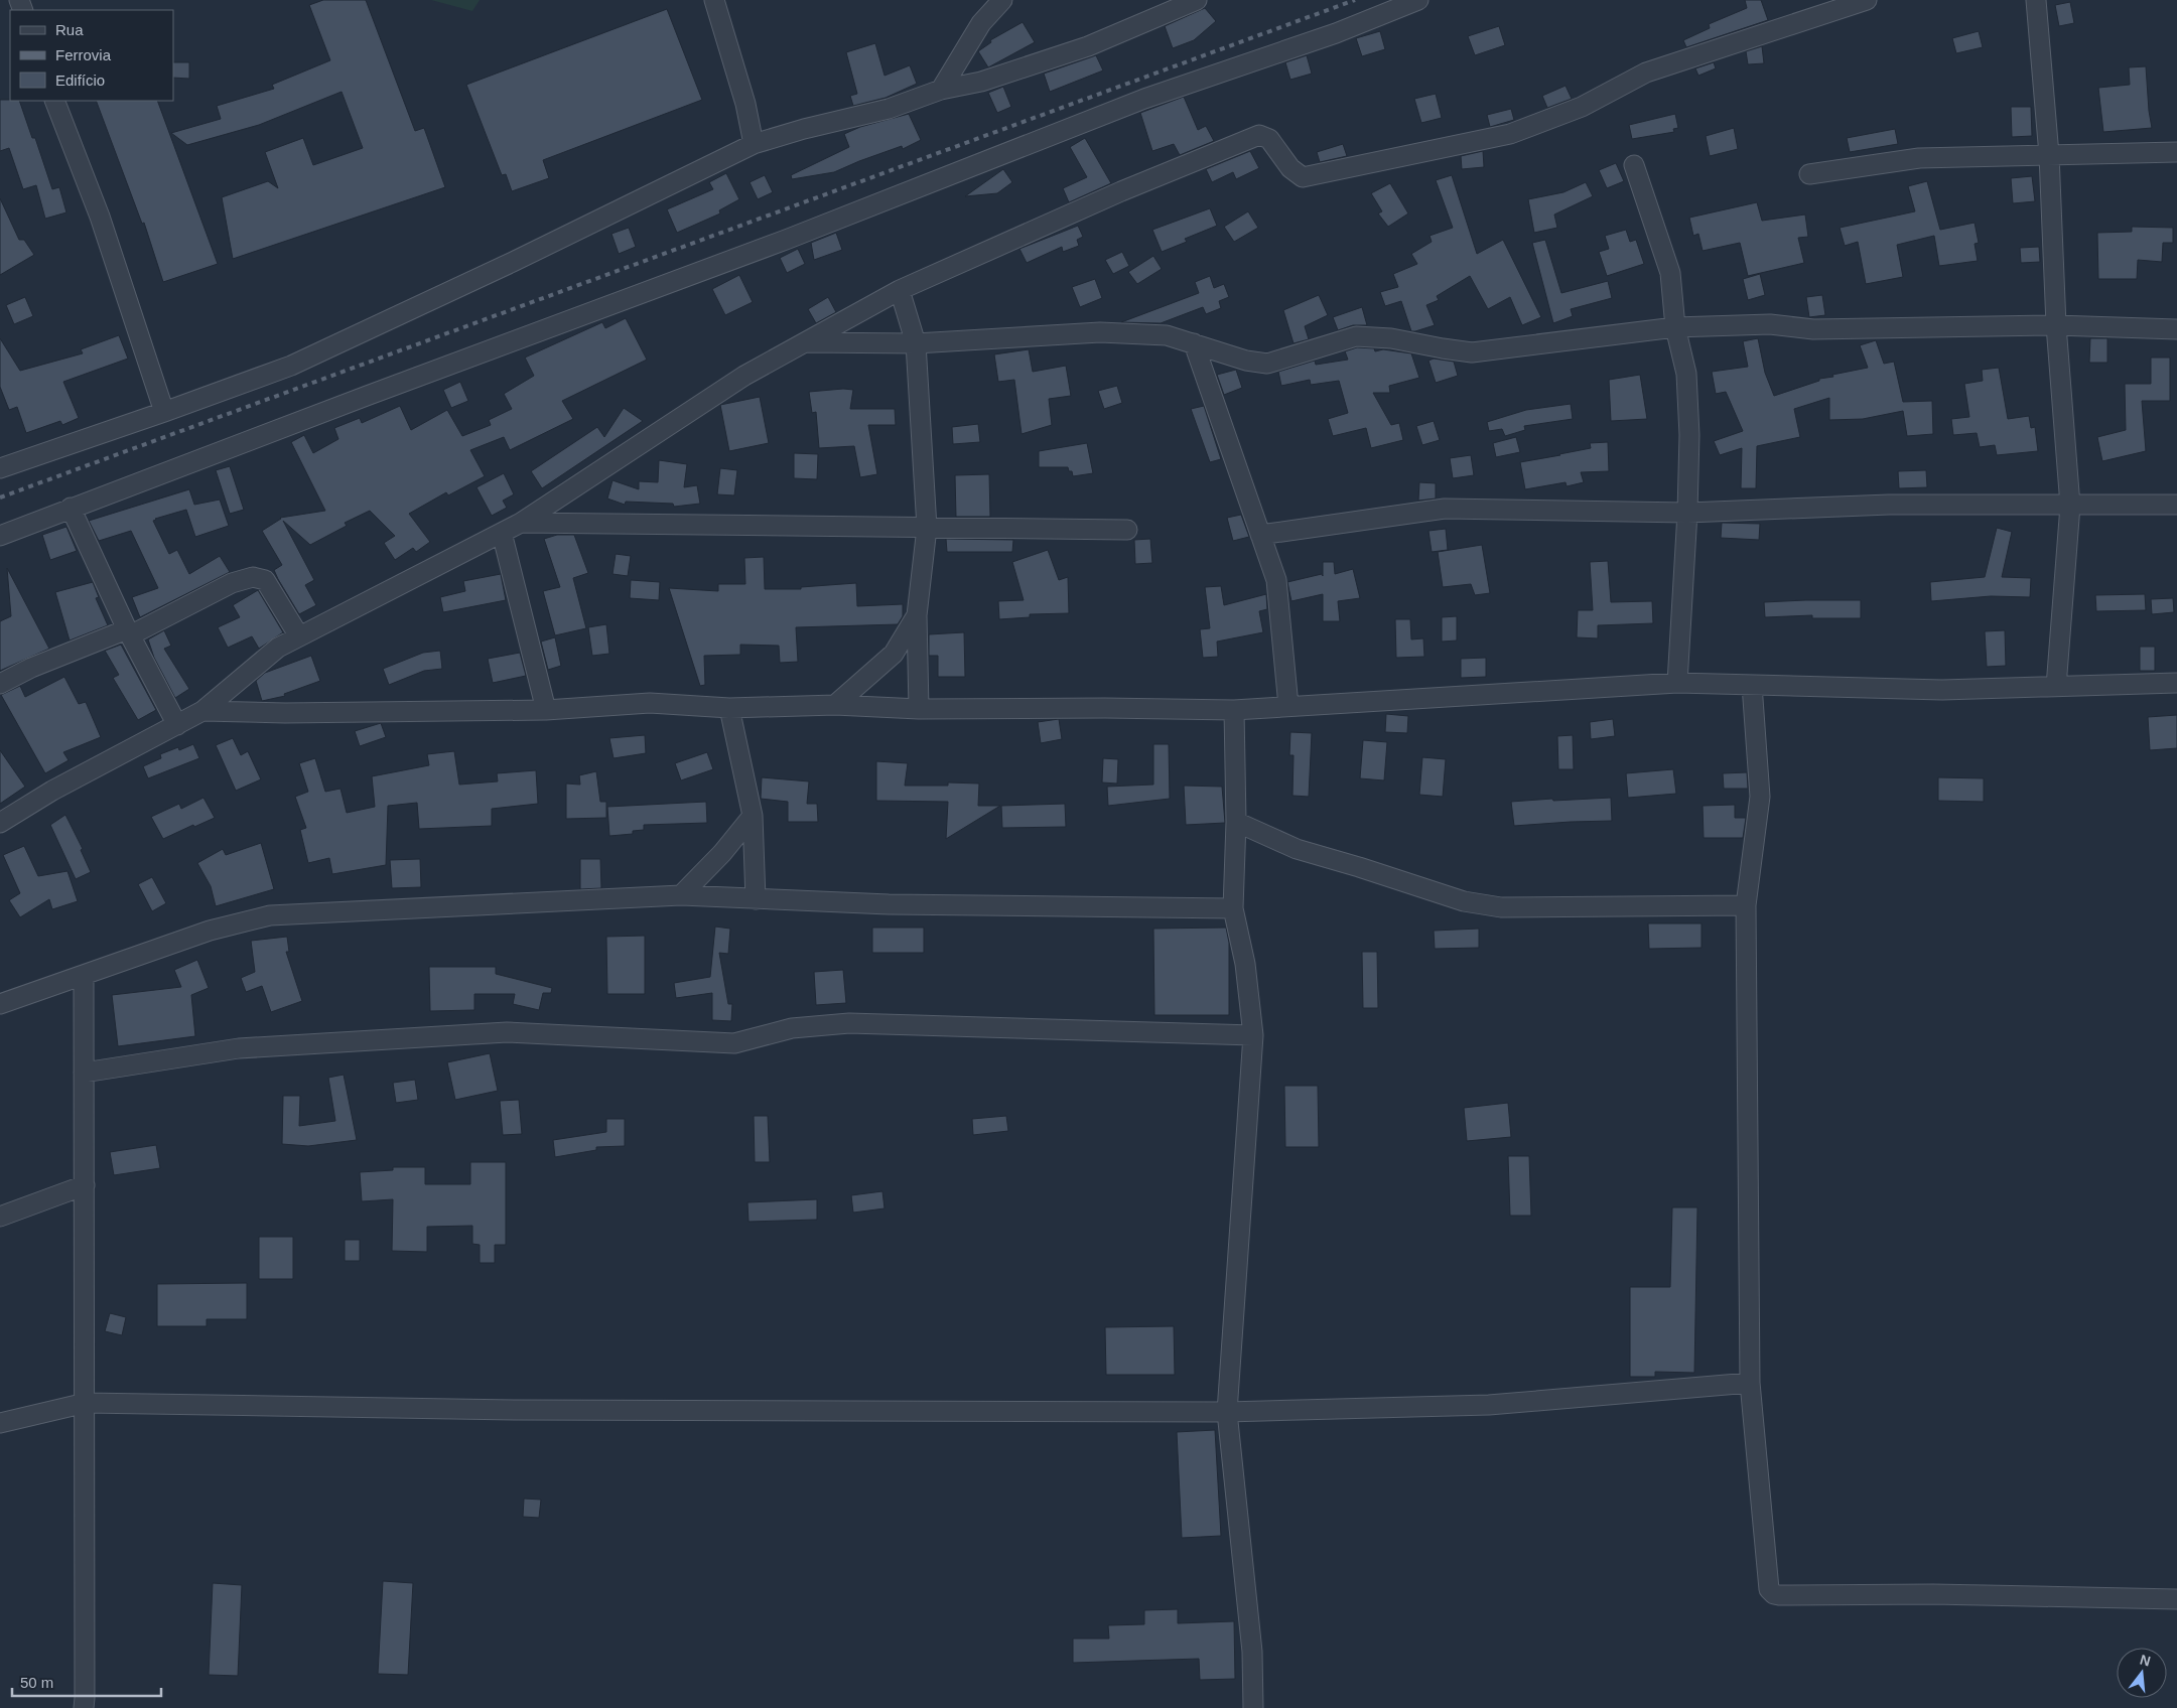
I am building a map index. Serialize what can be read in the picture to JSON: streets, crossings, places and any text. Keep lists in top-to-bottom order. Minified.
{"legend":["Rua","Ferrovia","Edifício"],"scale_bar":"50 m","north":"top"}
